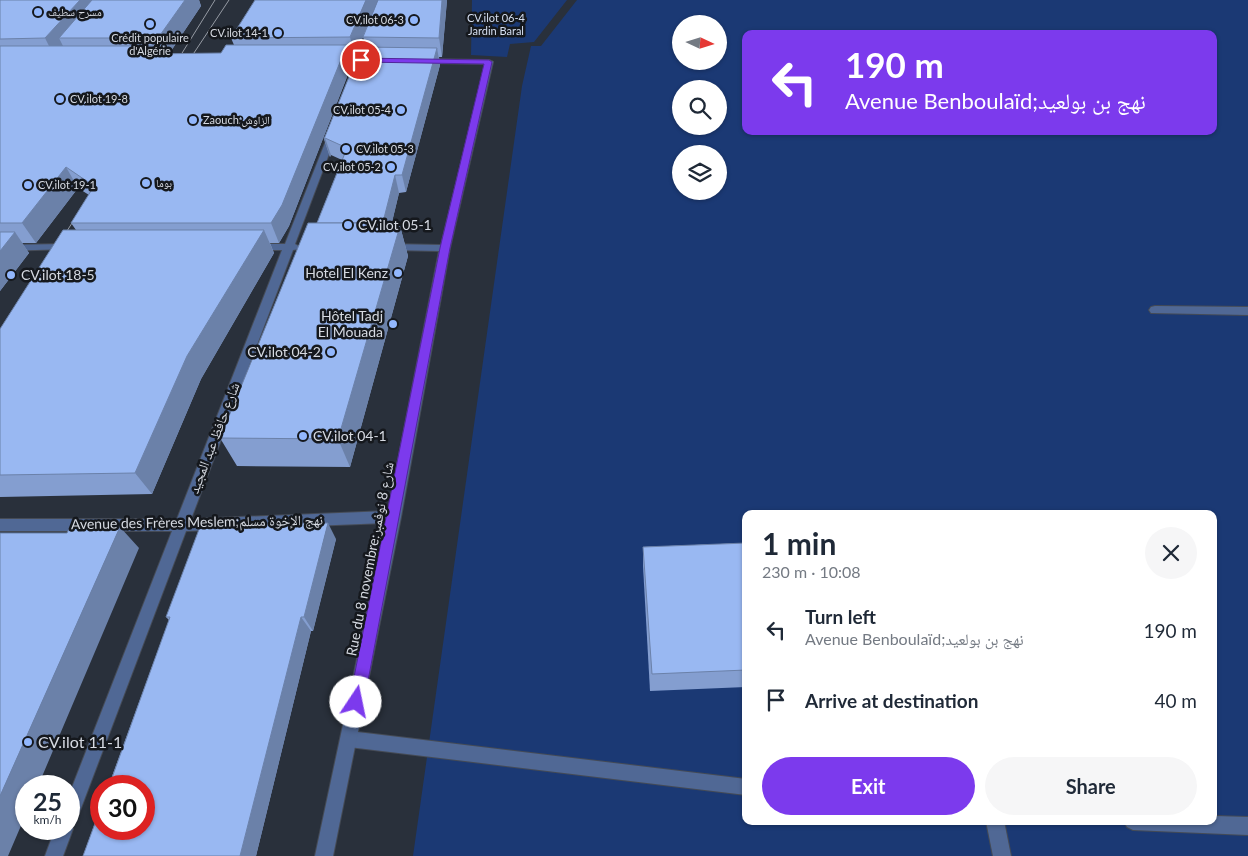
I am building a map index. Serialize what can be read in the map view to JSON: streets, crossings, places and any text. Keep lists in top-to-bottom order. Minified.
{"streets":{"street":["شارع حافظ عبد المجيد","Avenue des Frères Meslem;نهج الإخوة مسلم","Rue du 8 novembre;شارع 8 نوفمبر"]},"crossings":[["شارع حافظ عبد المجيد","Avenue des Frères Meslem;نهج الإخوة مسلم"],["Avenue des Frères Meslem;نهج الإخوة مسلم","Rue du 8 novembre;شارع 8 نوفمبر"]],"parks":["CV.ilot 06-4 Jardin Baral"],"places":["مسرح سطيف","CV.ilot 06-3","Crédit populaire d'Algérie","CV.ilot 14-1","CV.ilot 19-8","CV.ilot 05-4","Zaouch:الزاوش","CV.ilot 05-3","CV.ilot 05-2","بوما","CV.ilot 19-1","CV.ilot 05-1","Hotel El Kenz","CV.ilot 18-5","Hôtel Tadj El Mouada","CV.ilot 04-2","CV.ilot 04-1","CV.ilot 11-1"],"north":"right","page":{"turn":["190 m","Avenue Benboulaïd;نهج بن بولعيد"],"heading":["1 min","230 m · 10:08"],"list":[{"name":"Turn left","note":"Avenue Benboulaïd;نهج بن بولعيد","value":"190 m"},{"name":"Arrive at destination","value":"40 m"}],"buttons":["Exit","Share"],"speed":"25 km/h","limit":"30"}}
